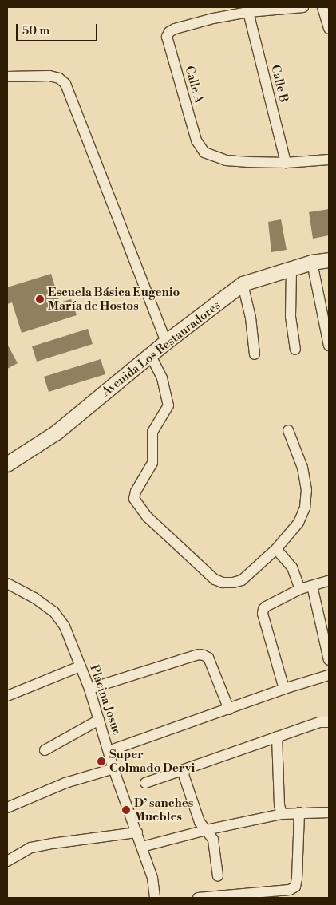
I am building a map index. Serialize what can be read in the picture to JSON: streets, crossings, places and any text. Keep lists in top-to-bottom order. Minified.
{"streets":{"street":["Calle B","Calle A","Avenida Los Restauradores","Placina Josue"]},"crossings":[["Calle B","Calle A"]],"places":["Escuela Básica Eugenio María de Hostos","Super Colmado Dervi","D’ sanches Muebles"],"scale_bar":"50 m"}
